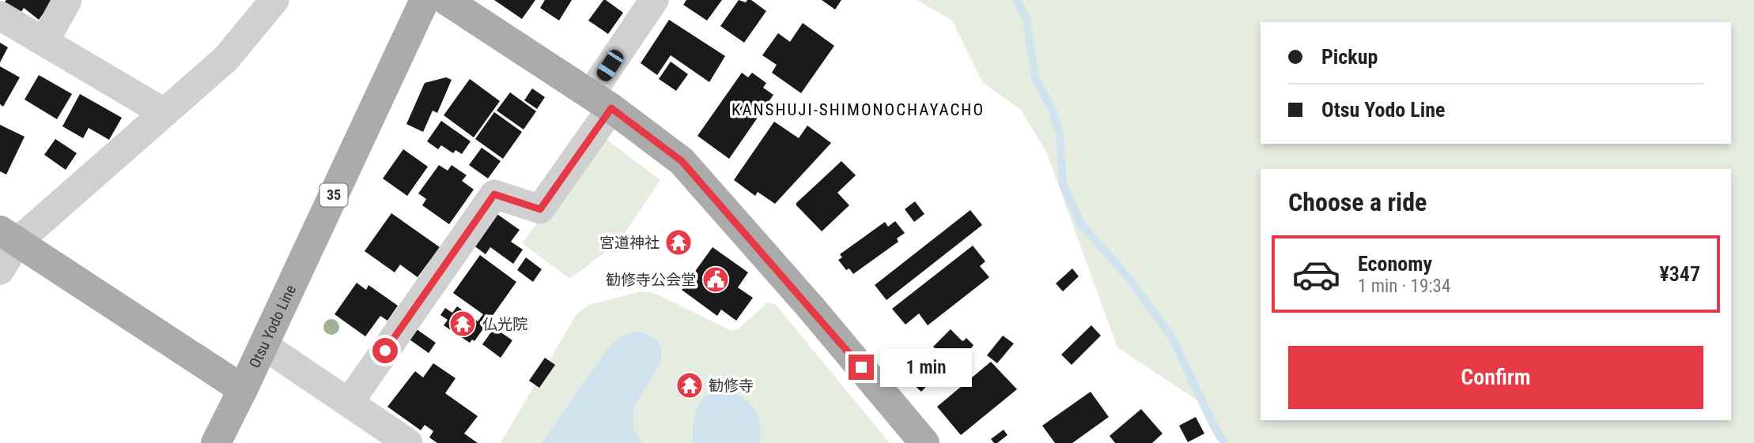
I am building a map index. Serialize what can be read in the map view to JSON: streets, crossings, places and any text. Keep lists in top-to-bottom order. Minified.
{"streets":{"main road":["35","Otsu Yodo Line"]},"districts":["KANSHUJI-SHIMONOCHAYACHO"],"places":{"temple":["宮道神社","仏光院","勧修寺"],"public building":["勧修寺公会堂"]},"page":{"banner":["Pickup","Otsu Yodo Line"],"heading":"Choose a ride","list":[{"name":"Economy","note":"1 min · 19:34","value":"¥347"}],"buttons":"Confirm","bubble":"1 min"}}
